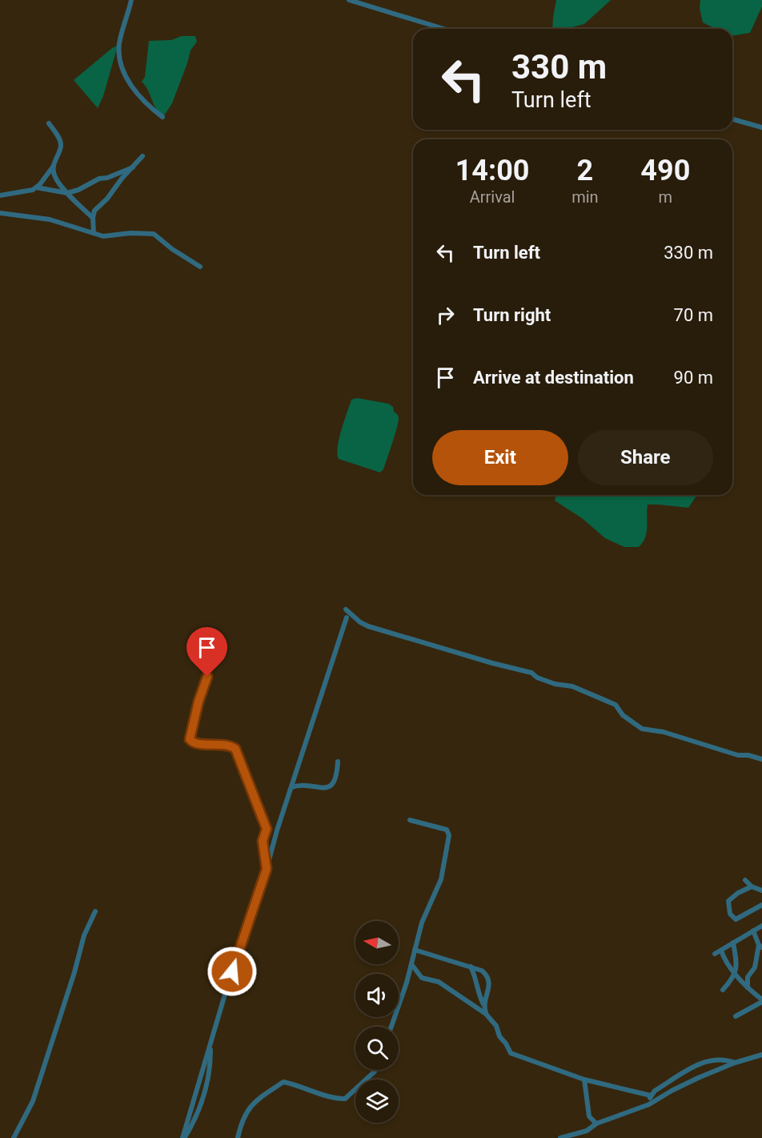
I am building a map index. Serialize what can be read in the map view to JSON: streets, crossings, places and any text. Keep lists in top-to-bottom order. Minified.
{"north":"left","page":{"turn":["330 m","Turn left"],"eta":["14:00","Arrival","2","min","490","m"],"list":[{"name":"Turn left","value":"330 m"},{"name":"Turn right","value":"70 m"},{"name":"Arrive at destination","value":"90 m"}],"buttons":["Exit","Share"]}}
